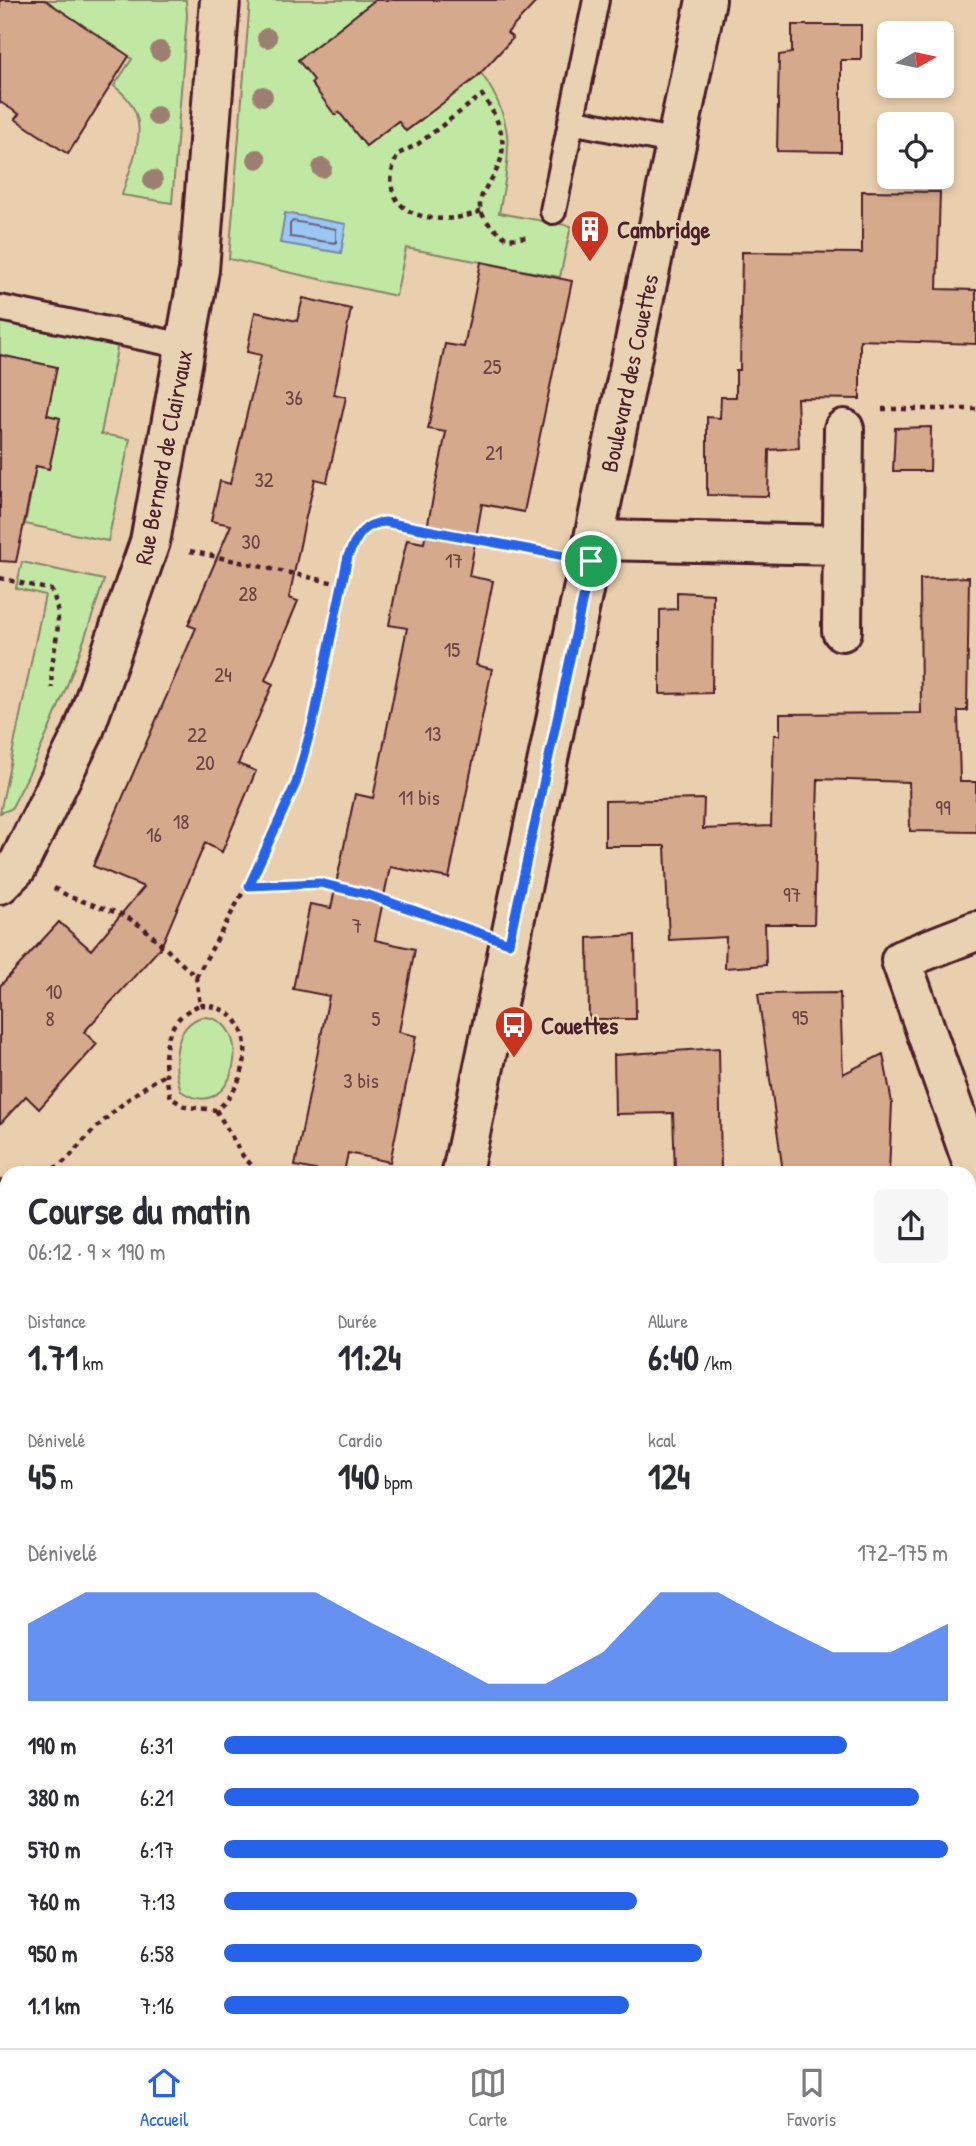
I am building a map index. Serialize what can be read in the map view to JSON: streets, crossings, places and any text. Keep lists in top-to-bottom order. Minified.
{"streets":{"street":["Boulevard des Couettes","Rue Bernard de Clairvaux"]},"places":{"building":["Cambridge"],"bus stop":["Couettes"]},"house_numbers":["25","36","21","32","30","17","28","15","24","13","22","20","11 bis","99","18","16","97","7","10","95","8","5","3 bis"],"north":"right","page":{"heading":["Course du matin","06:12 · 9 × 190 m"],"stats":[["Distance","1.71 km"],["Durée","11:24"],["Allure","6:40 /km"],["Dénivelé","45 m"],["Cardio","140 bpm"],["kcal","124"]],"chart":["Dénivelé","172–175 m"],"list":[{"name":"190 m","note":"6:31"},{"name":"380 m","note":"6:21"},{"name":"570 m","note":"6:17"},{"name":"760 m","note":"7:13"},{"name":"950 m","note":"6:58"},{"name":"1.1 km","note":"7:16"}],"tabs":["Accueil","Carte","Favoris"]}}
